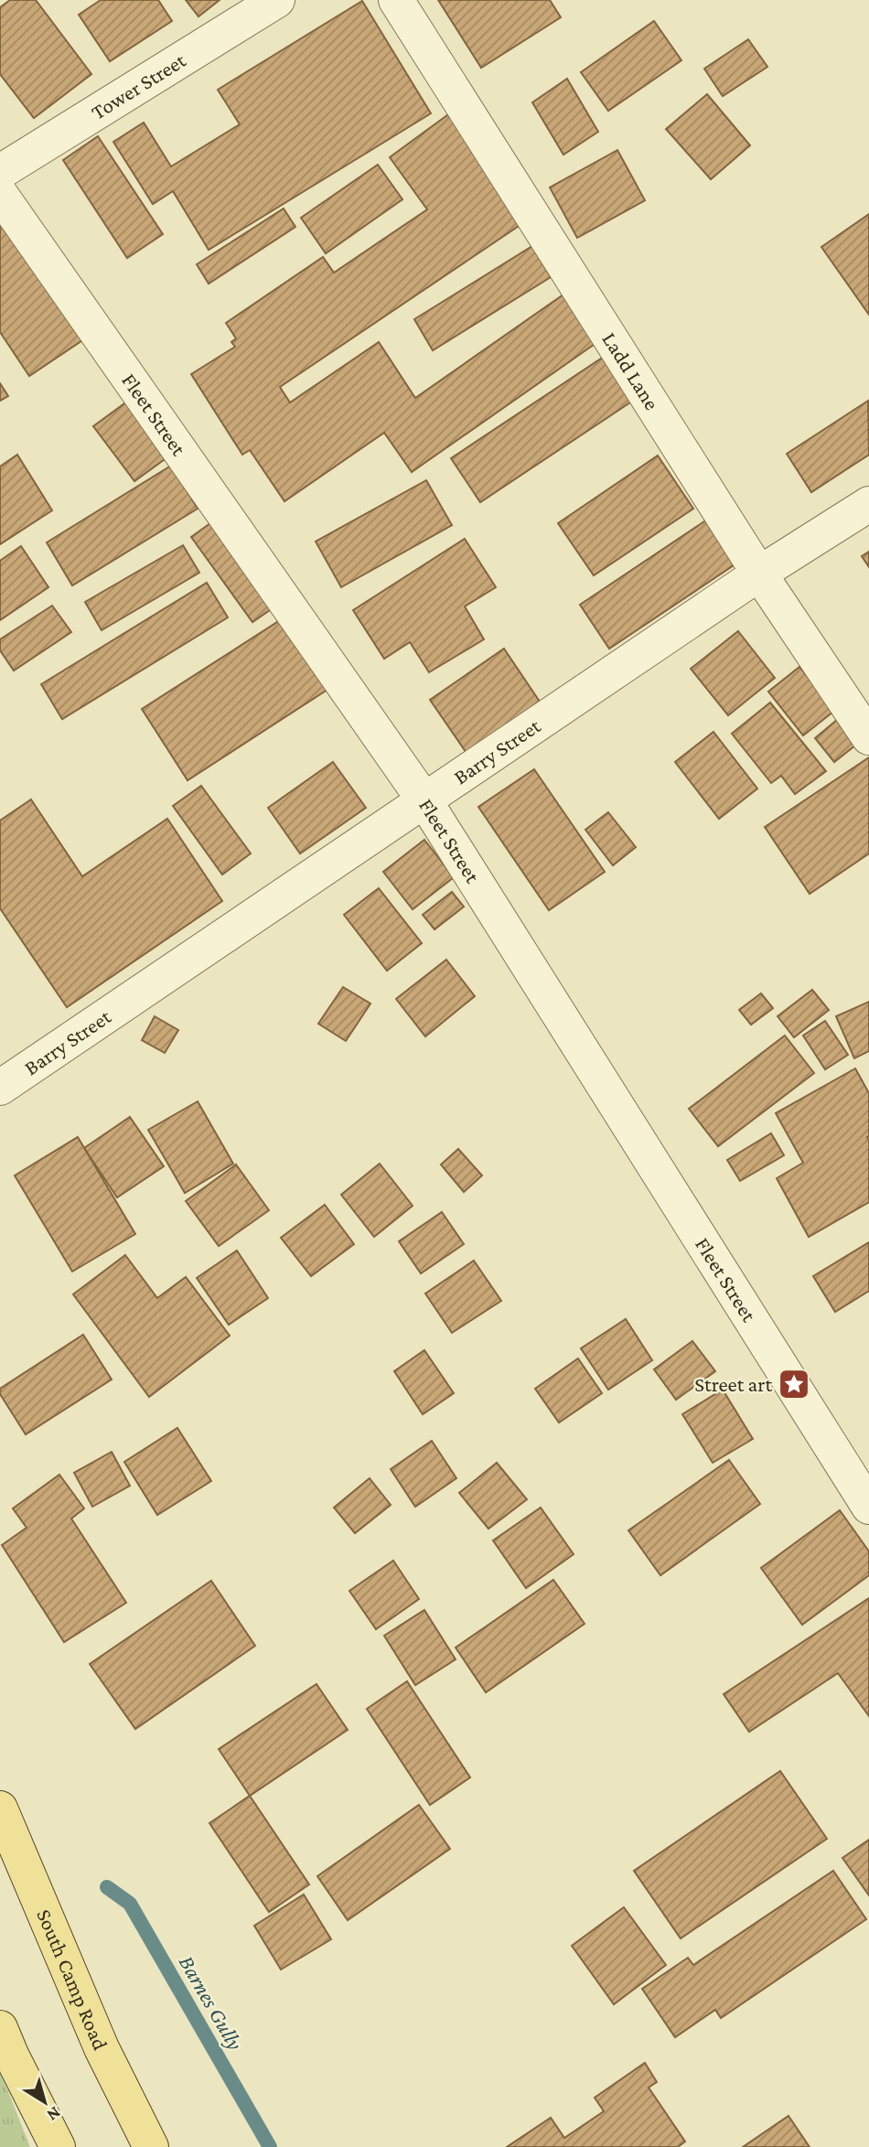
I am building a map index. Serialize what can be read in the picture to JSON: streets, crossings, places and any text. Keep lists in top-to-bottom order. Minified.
{"streets":{"main road":["South Camp Road"],"street":["Tower Street","Ladd Lane","Fleet Street","Barry Street"]},"crossings":[["Ladd Lane","Barry Street"],["Fleet Street","Barry Street"]],"water":["Barnes Gully"],"places":{"place":["Street art"]},"north":"bottom right"}
